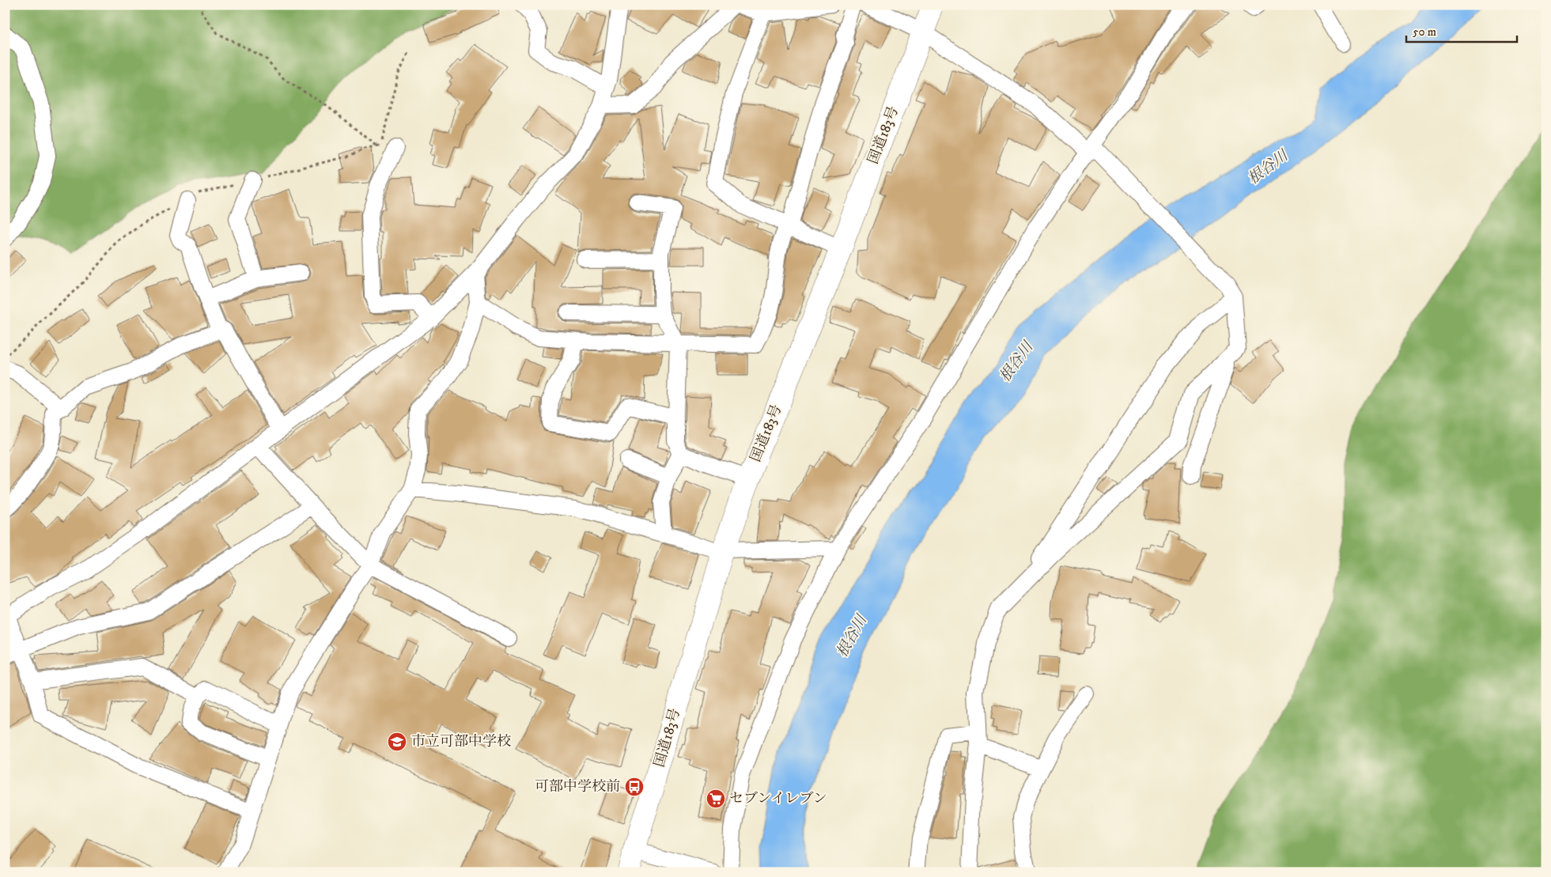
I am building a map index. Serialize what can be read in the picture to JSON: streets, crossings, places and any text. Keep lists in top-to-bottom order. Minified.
{"streets":{"highway":["国道183号"]},"water":["根谷川"],"places":{"school or university":["市立可部中学校"],"bus stop":["可部中学校前"],"supermarket":["セブンイレブン"]},"scale_bar":"50 m"}
